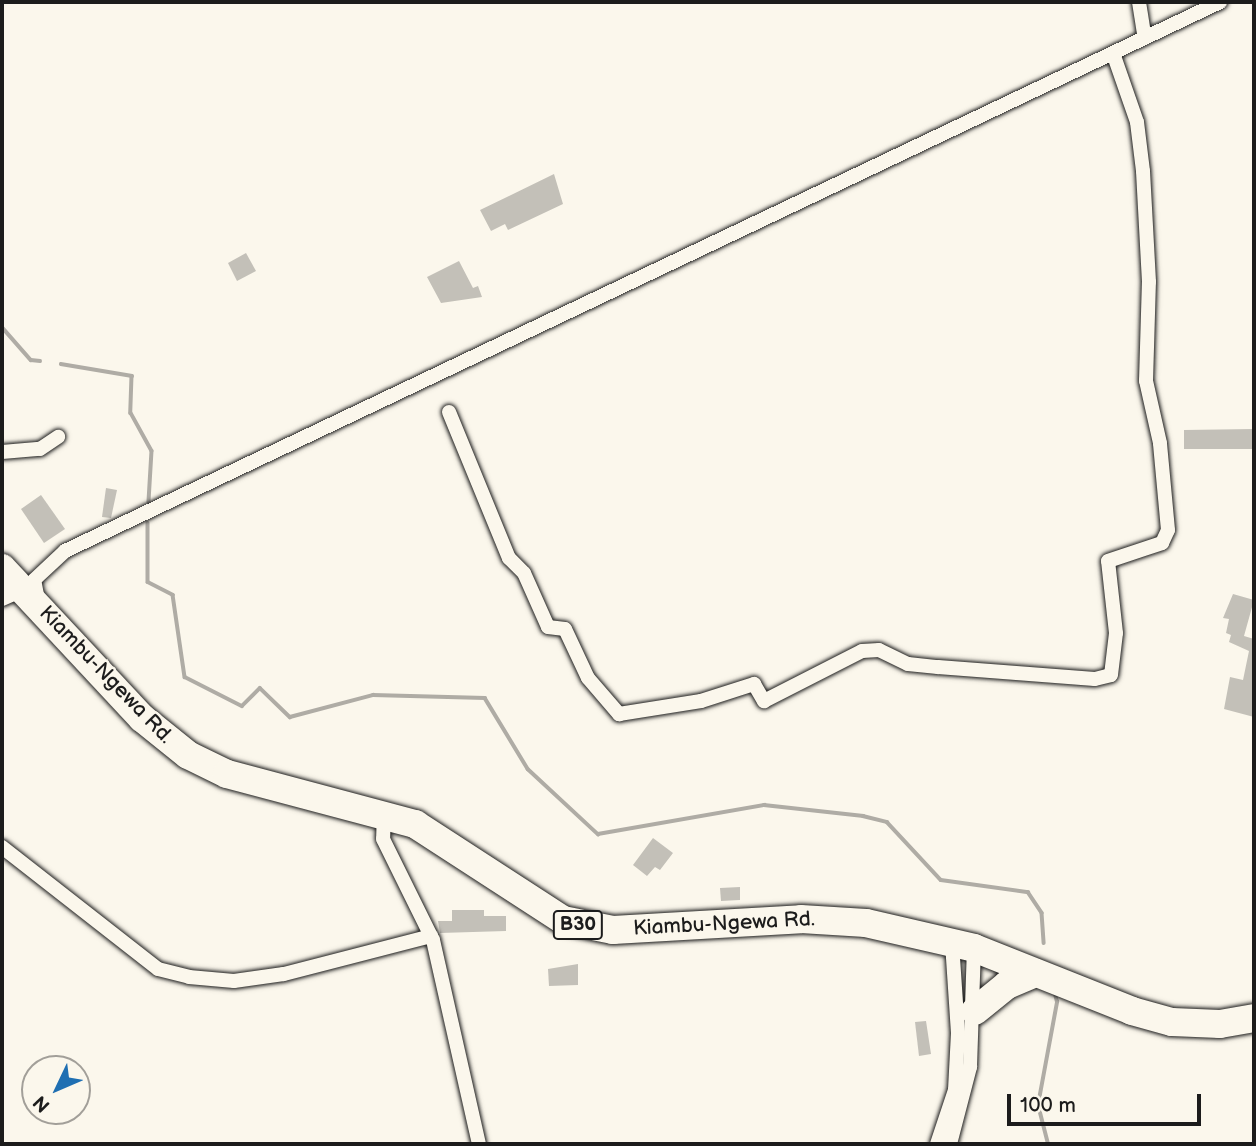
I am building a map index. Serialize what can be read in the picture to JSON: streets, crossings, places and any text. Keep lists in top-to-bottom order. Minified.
{"streets":{"highway":["Kiambu-Ngewa Rd.","B30"]},"scale_bar":"100 m","north":"bottom left"}
